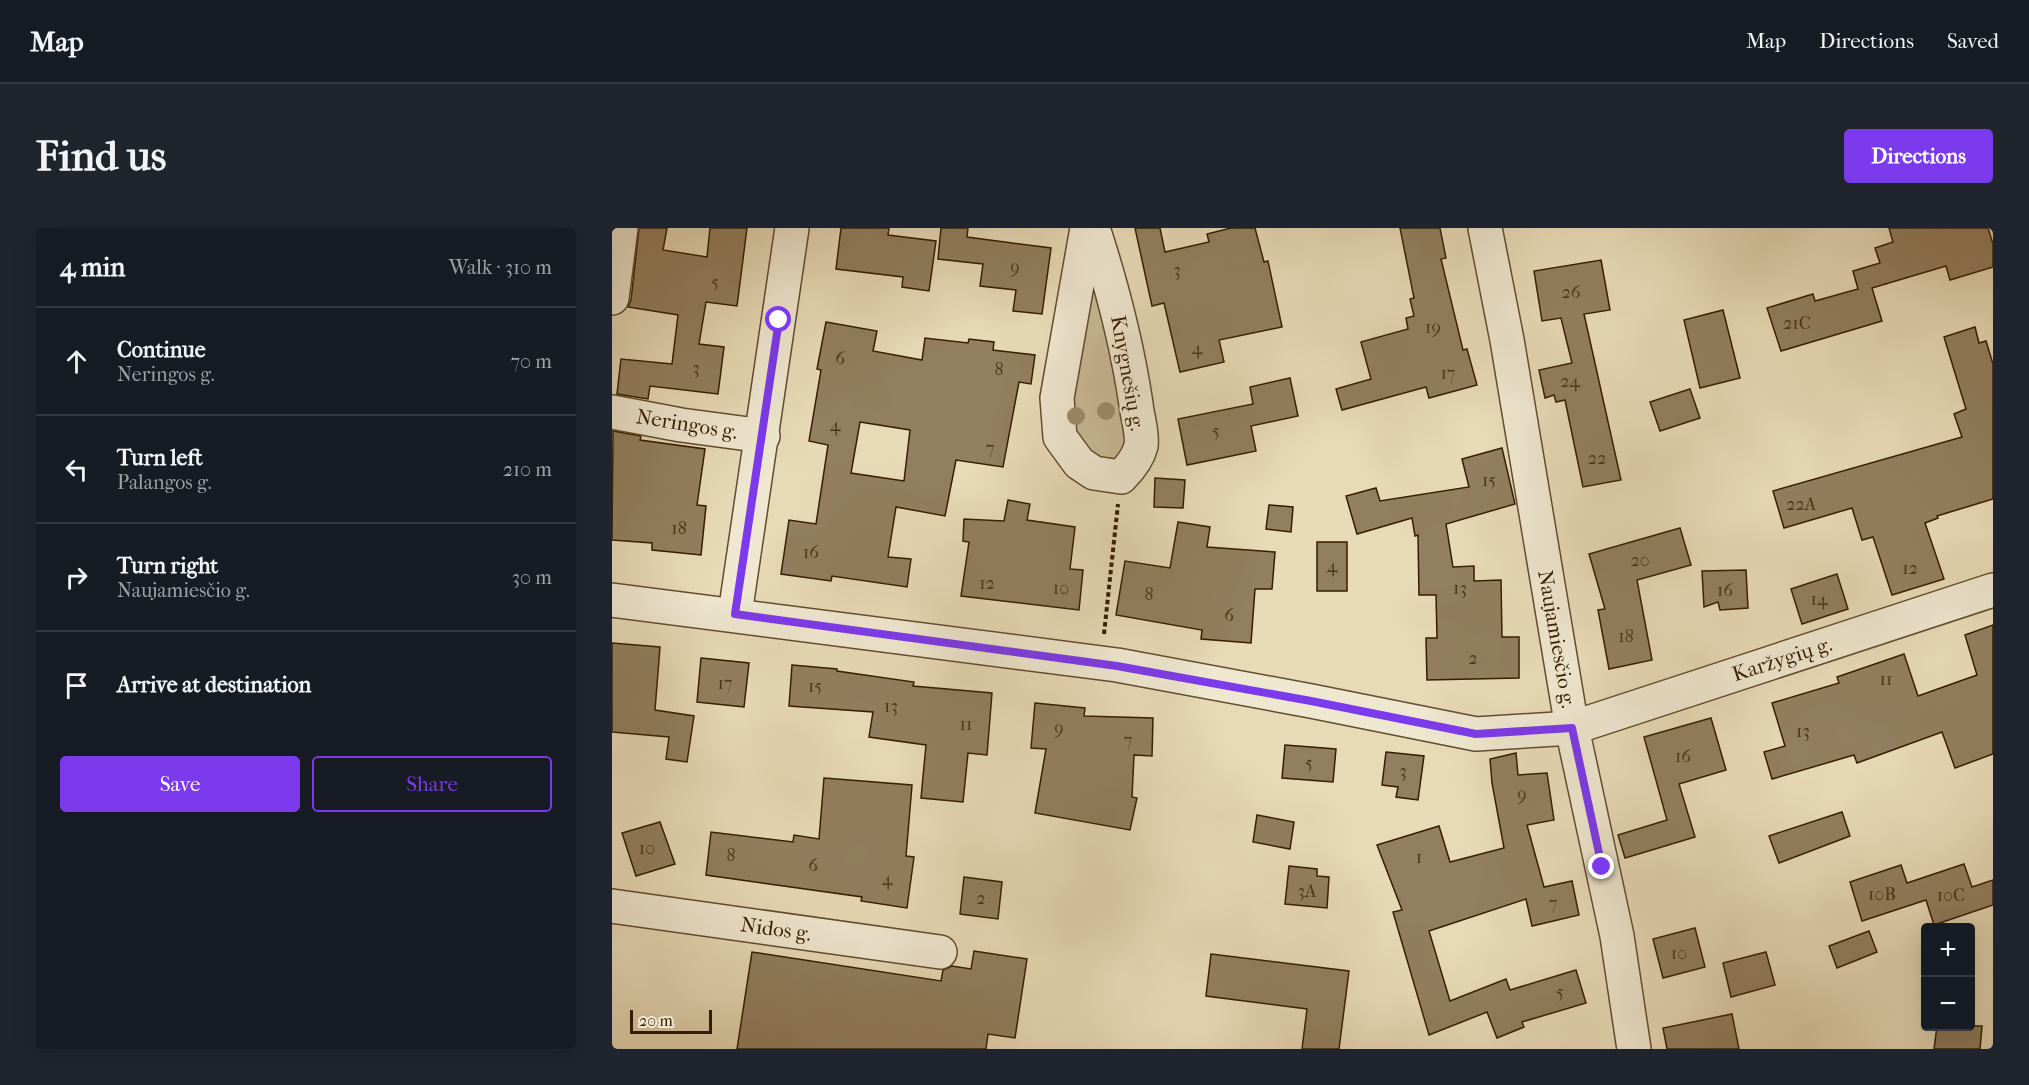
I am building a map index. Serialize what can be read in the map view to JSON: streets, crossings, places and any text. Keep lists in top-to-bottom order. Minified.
{"streets":{"street":["Knygnešių g.","Neringos g.","Naujamiesčio g.","Karžygių g.","Nidos g."]},"crossings":[["Neringos g.","Karžygių g."],["Naujamiesčio g.","Karžygių g."]],"house_numbers":["9","3","5","26","21C","19","4","6","3","8","17","24","4","5","7","22","15","22A","18","16","20","4","12","12","10","13","16","8","14","6","18","2","11","17","15","13","11","9","13","7","16","5","3","9","10","8","1","6","4","3A","10B","10C","2","7","10","5"],"scale_bar":"20 m","page":{"header":"Map","nav":["Map","Directions","Saved"],"buttons":["Directions",["Save","Share"]],"title":"Find us","heading":["4 min","Walk · 310 m"],"list":[["Continue","Neringos g.","70 m"],["Turn left","Palangos g.","210 m"],["Turn right","Naujamiesčio g.","30 m"],"Arrive at destination"],"map_buttons":["+","−"],"scale":"20 m"}}
